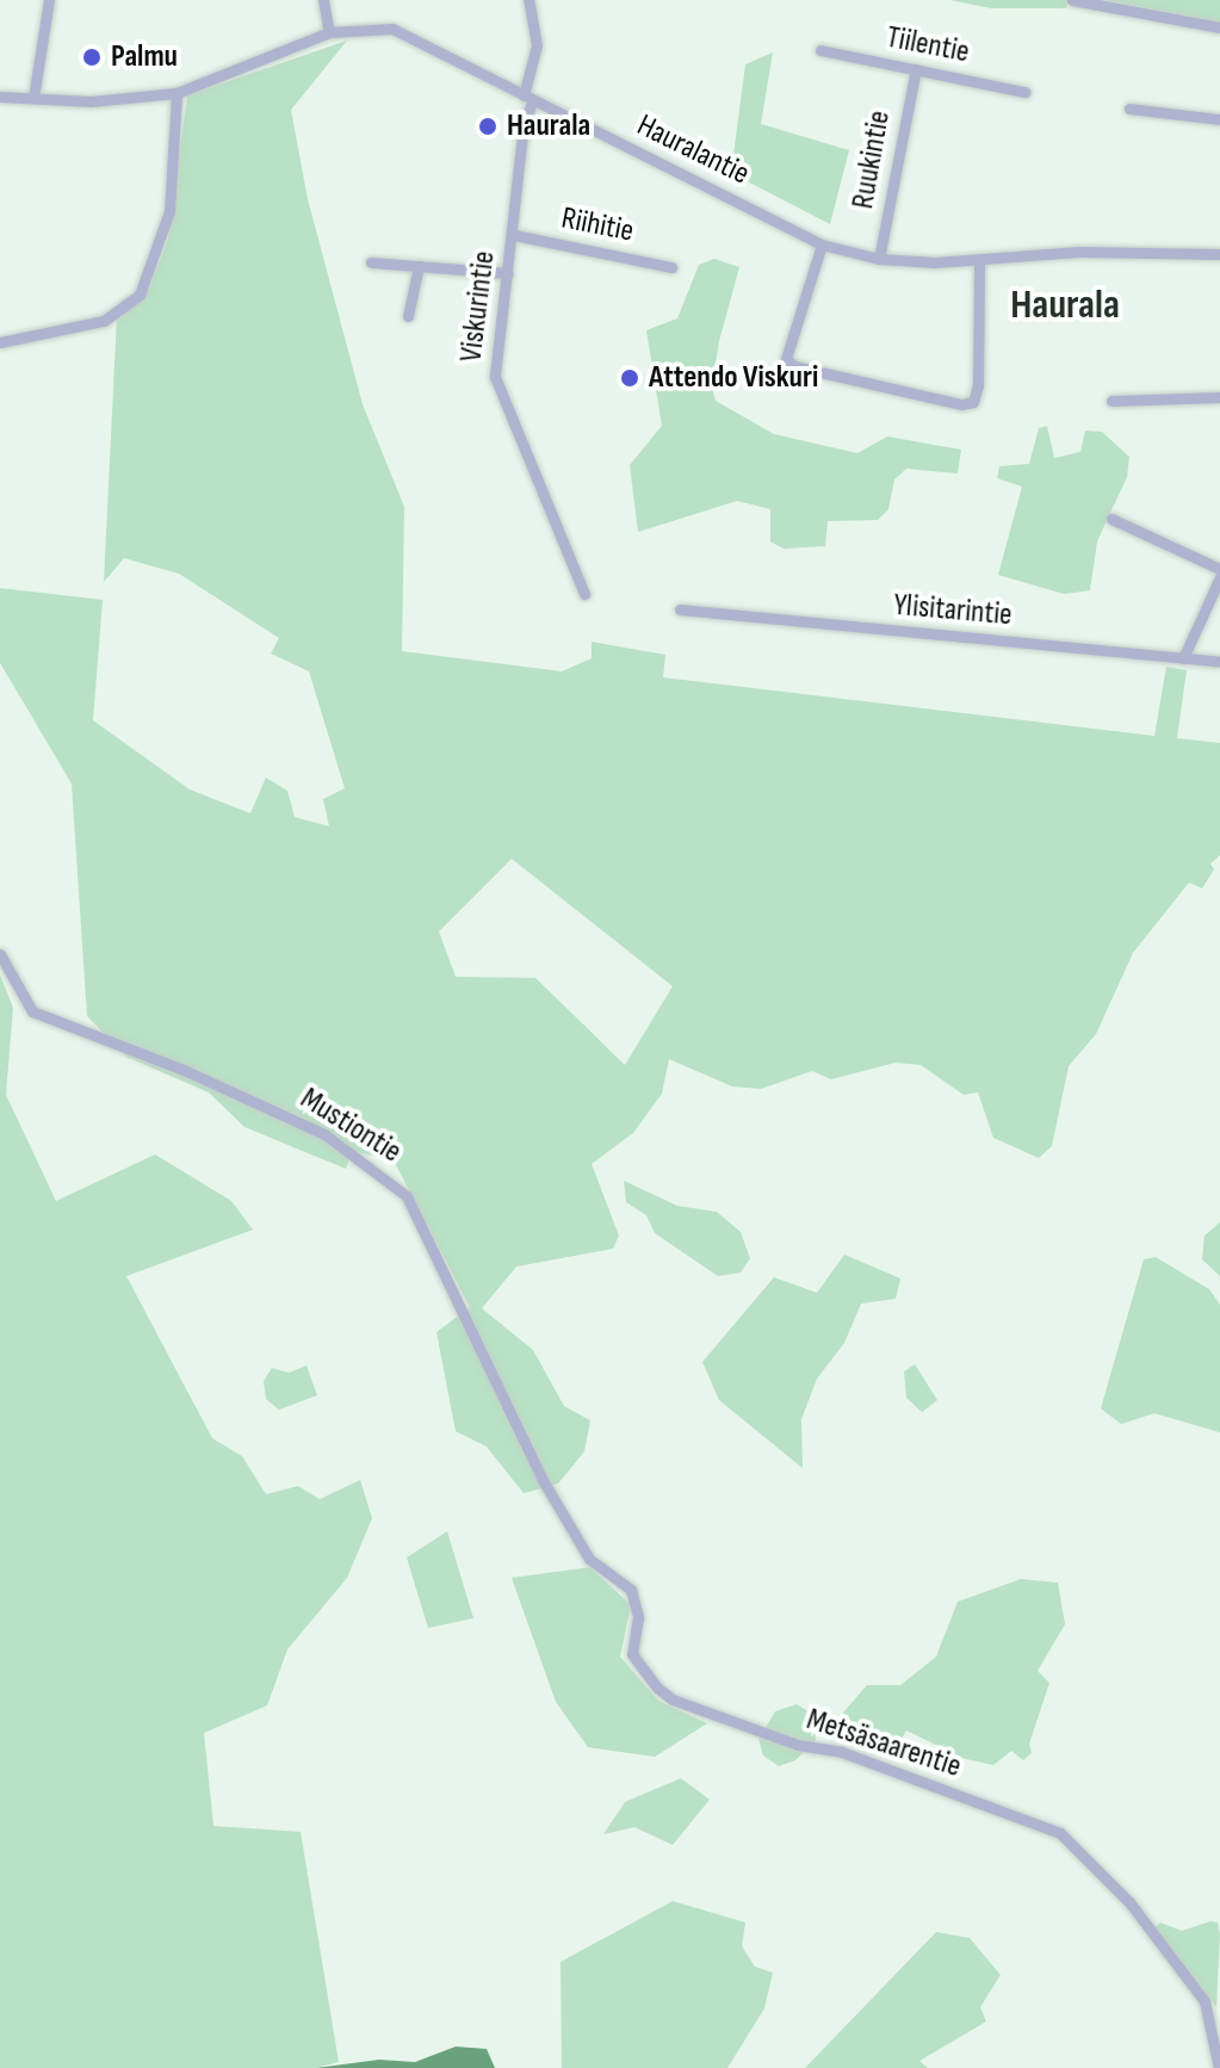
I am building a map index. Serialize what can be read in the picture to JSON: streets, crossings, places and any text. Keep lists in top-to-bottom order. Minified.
{"streets":{"street":["Tiilentie","Hauralantie","Ruukintie","Riihitie","Viskurintie","Ylisitarintie","Mustiontie","Metsäsaarentie"]},"crossings":[["Tiilentie","Ruukintie"],["Hauralantie","Ruukintie"],["Hauralantie","Viskurintie"],["Riihitie","Viskurintie"],["Mustiontie","Metsäsaarentie"]],"districts":["Haurala"],"places":["Palmu","Haurala","Attendo Viskuri"]}
